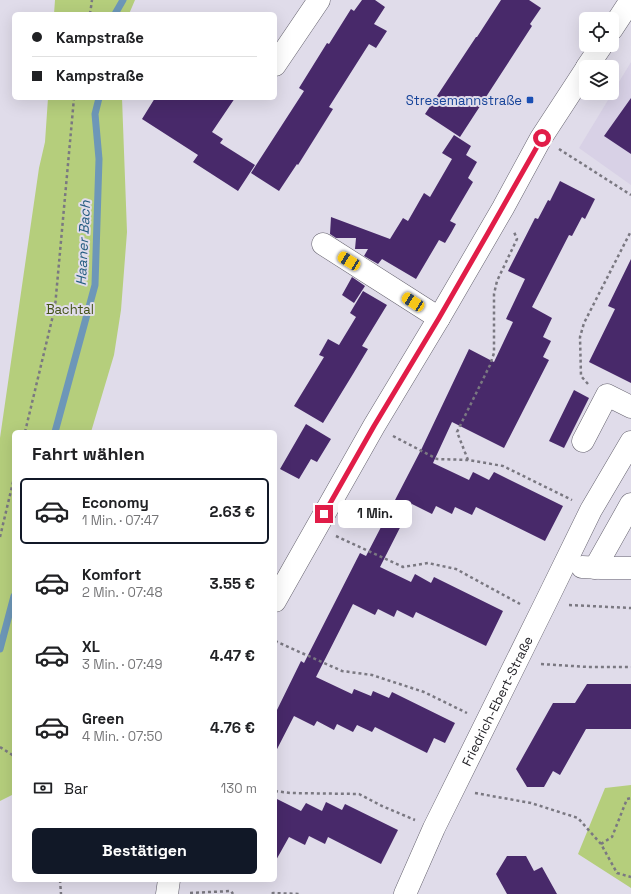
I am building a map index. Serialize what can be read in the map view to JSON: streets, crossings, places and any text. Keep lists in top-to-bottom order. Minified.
{"streets":{"street":["Friedrich-Ebert-Straße"]},"water":["Haaner Bach"],"parks":["Bachtal"],"places":{"transit":["Stresemannstraße"]},"page":{"banner":["Kampstraße","Kampstraße"],"heading":"Fahrt wählen","list":[{"name":"Economy","note":"1 Min. · 07:47","value":"2.63 €"},{"name":"Komfort","note":"2 Min. · 07:48","value":"3.55 €"},{"name":"XL","note":"3 Min. · 07:49","value":"4.47 €"},{"name":"Green","note":"4 Min. · 07:50","value":"4.76 €"}],"bubble":"1 Min.","pay":["Bar","130 m"],"buttons":"Bestätigen"}}
